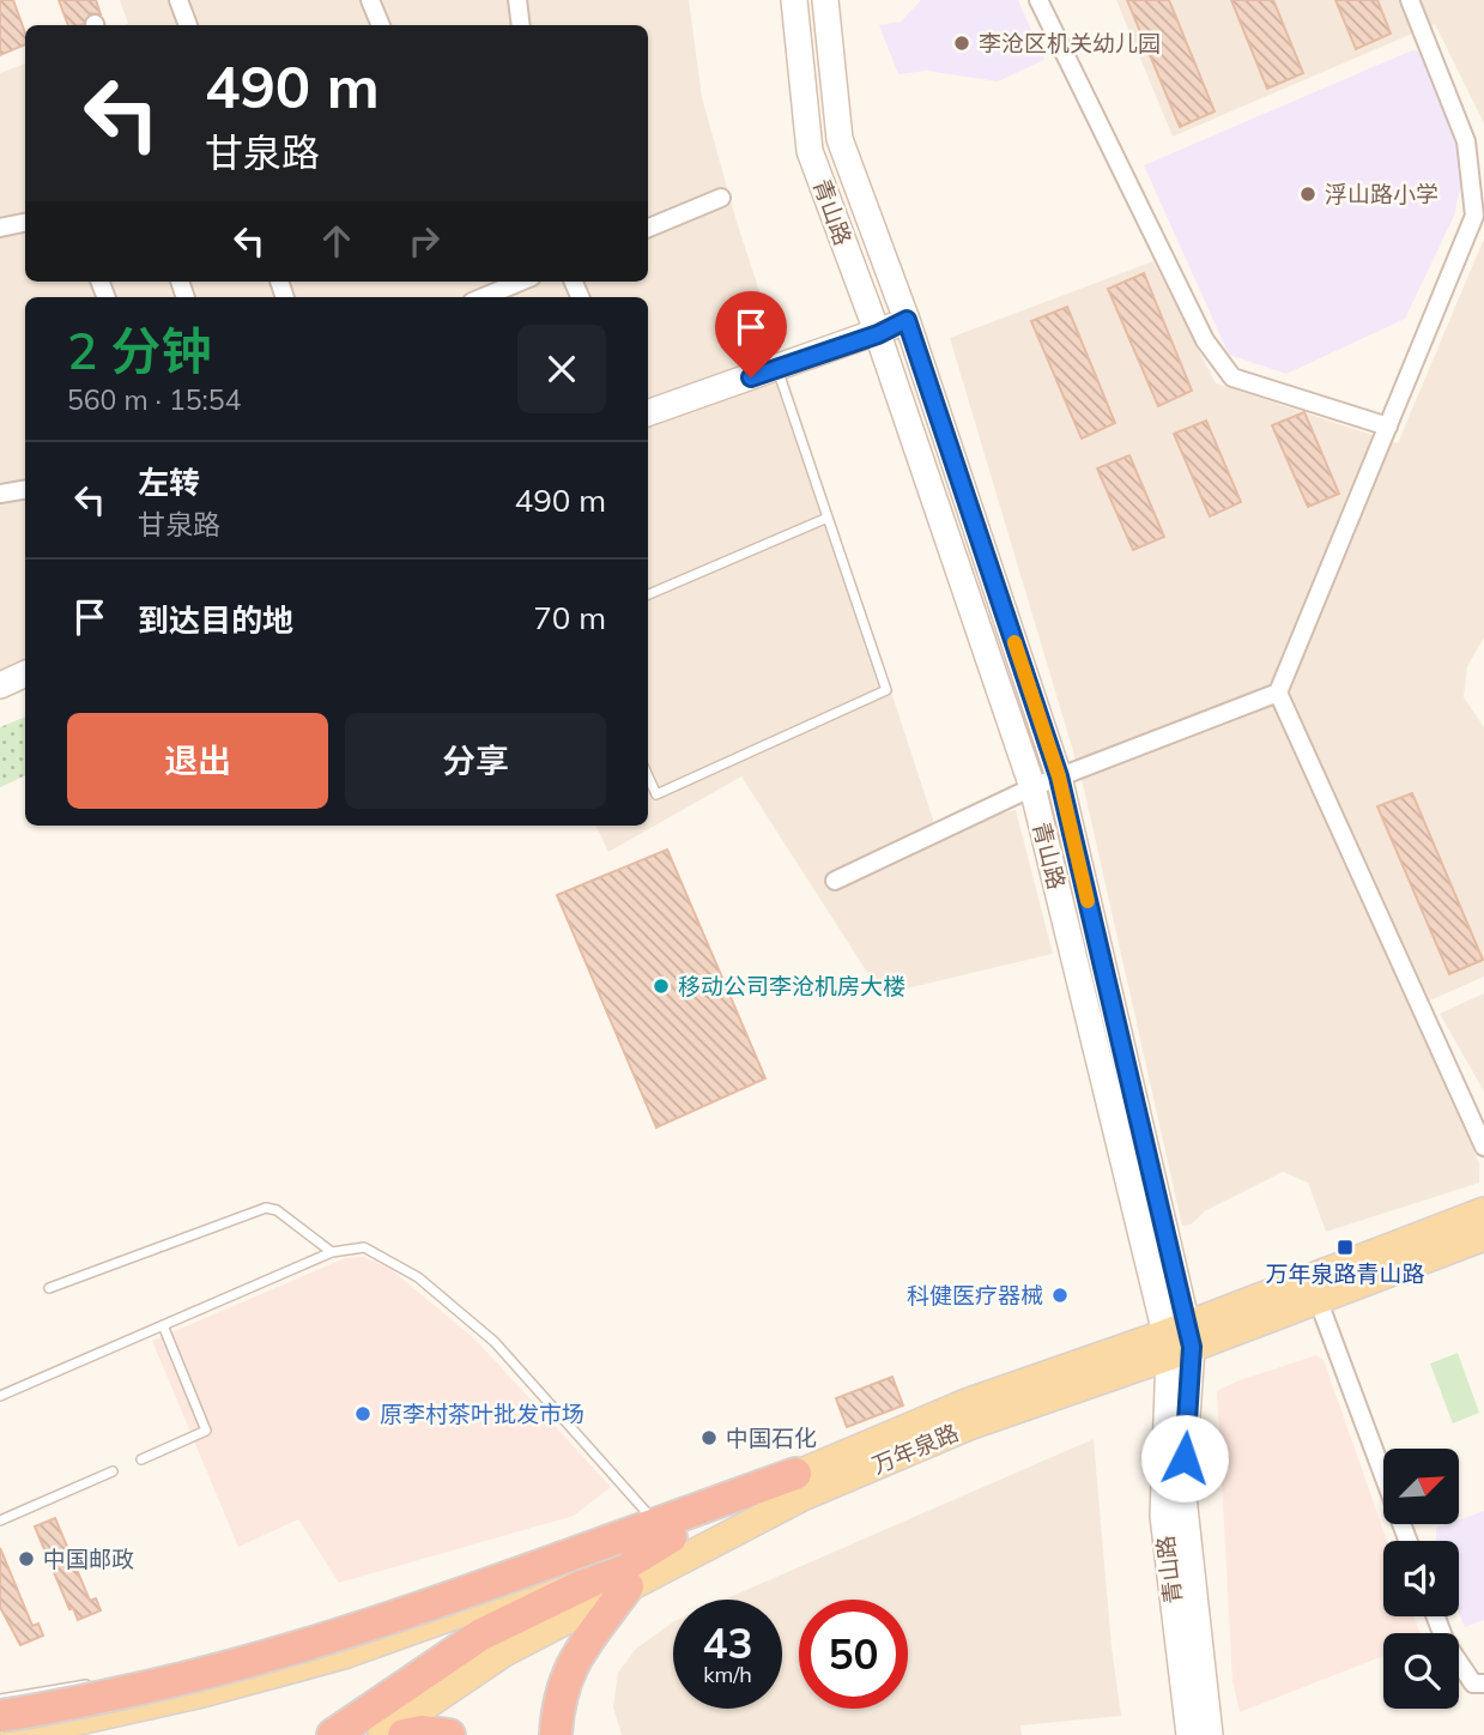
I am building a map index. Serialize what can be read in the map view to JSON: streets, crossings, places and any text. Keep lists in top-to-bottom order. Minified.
{"streets":{"main road":["青山路","万年泉路"]},"crossings":[["青山路","万年泉路"]],"places":{"other":["李沧区机关幼儿园","浮山路小学","移动公司李沧机房大楼","科健医疗器械","原李村茶叶批发市场","中国石化","中国邮政"],"transit":["万年泉路青山路"]},"north":"top right","page":{"turn":["490 m","甘泉路"],"heading":["2 分钟","560 m · 15:54"],"list":[{"name":"左转","note":"甘泉路","value":"490 m"},{"name":"到达目的地","value":"70 m"}],"buttons":["退出","分享"],"speed":"43 km/h","limit":"50"}}
